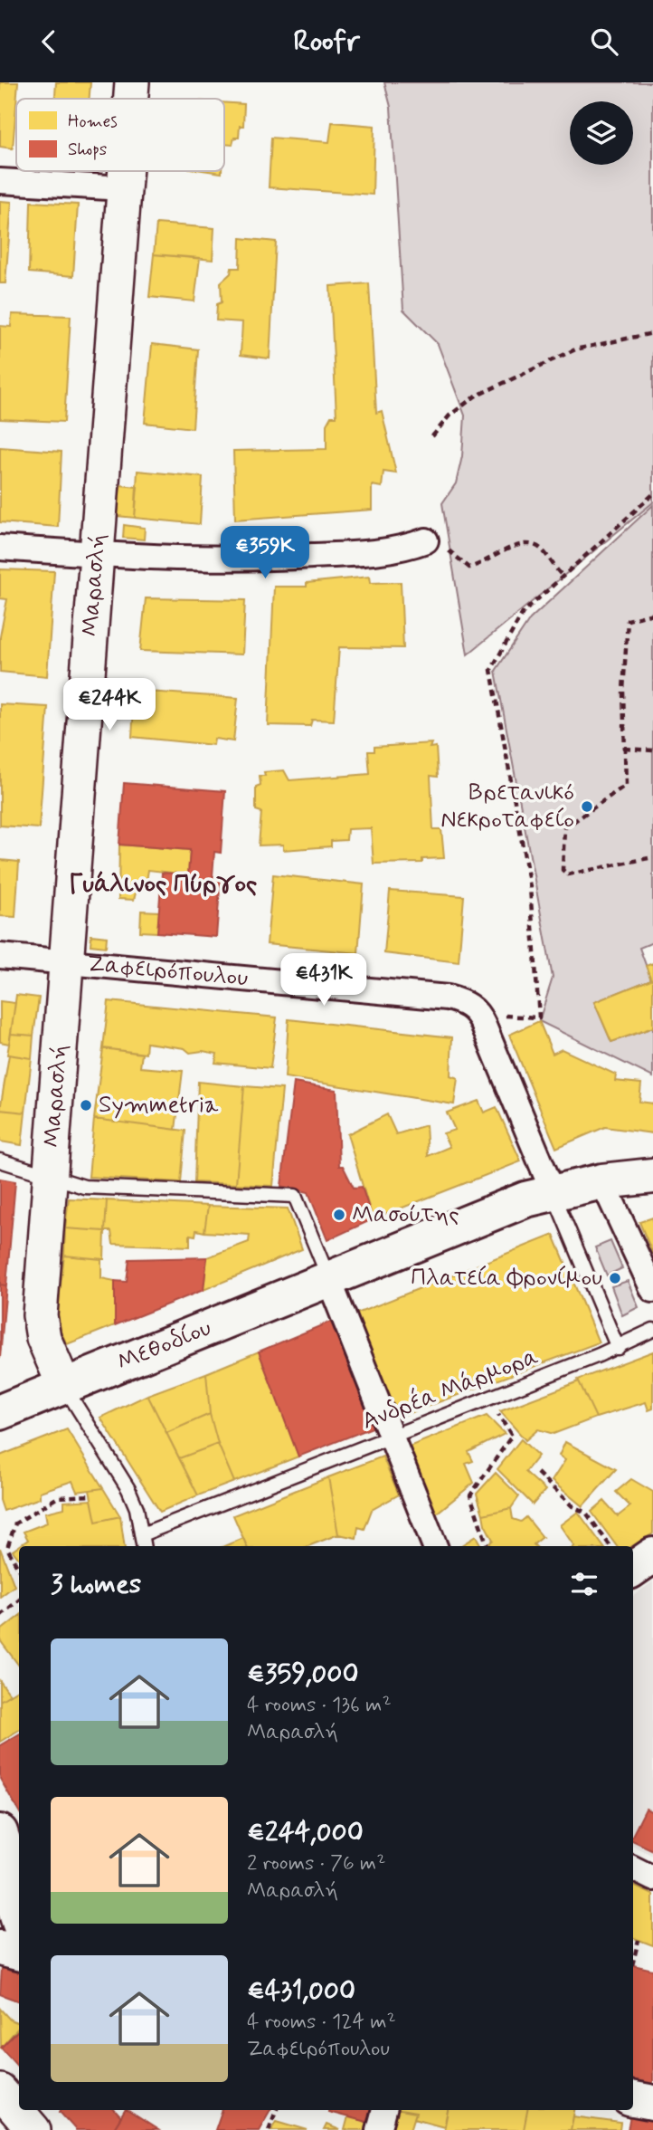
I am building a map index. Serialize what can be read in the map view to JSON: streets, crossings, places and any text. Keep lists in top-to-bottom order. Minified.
{"streets":{"main road":["Μεθοδίου"],"street":["Μαρασλή","Ζαφειρόπουλου"],"lane":["Ανδρέα Μάρμορα"]},"crossings":[["Μαρασλή","Ζαφειρόπουλου"],["Μαρασλή","Μεθοδίου"],["Ζαφειρόπουλου","Μεθοδίου"]],"districts":["Γυάλινος Πύργος"],"places":["Βρετανικό Νεκροταφείο","Symmetria","Μασούτης","Πλατεία Φρονίμου"],"legend":["Homes","Shops"],"page":{"header":"Roofr","price":["€359K","€244K","€431K"],"heading":"3 homes","list":[{"name":"€359,000","note":"4 rooms · 136 m² · Μαρασλή"},{"name":"€244,000","note":"2 rooms · 76 m² · Μαρασλή"},{"name":"€431,000","note":"4 rooms · 124 m² · Ζαφειρόπουλου"}]}}
